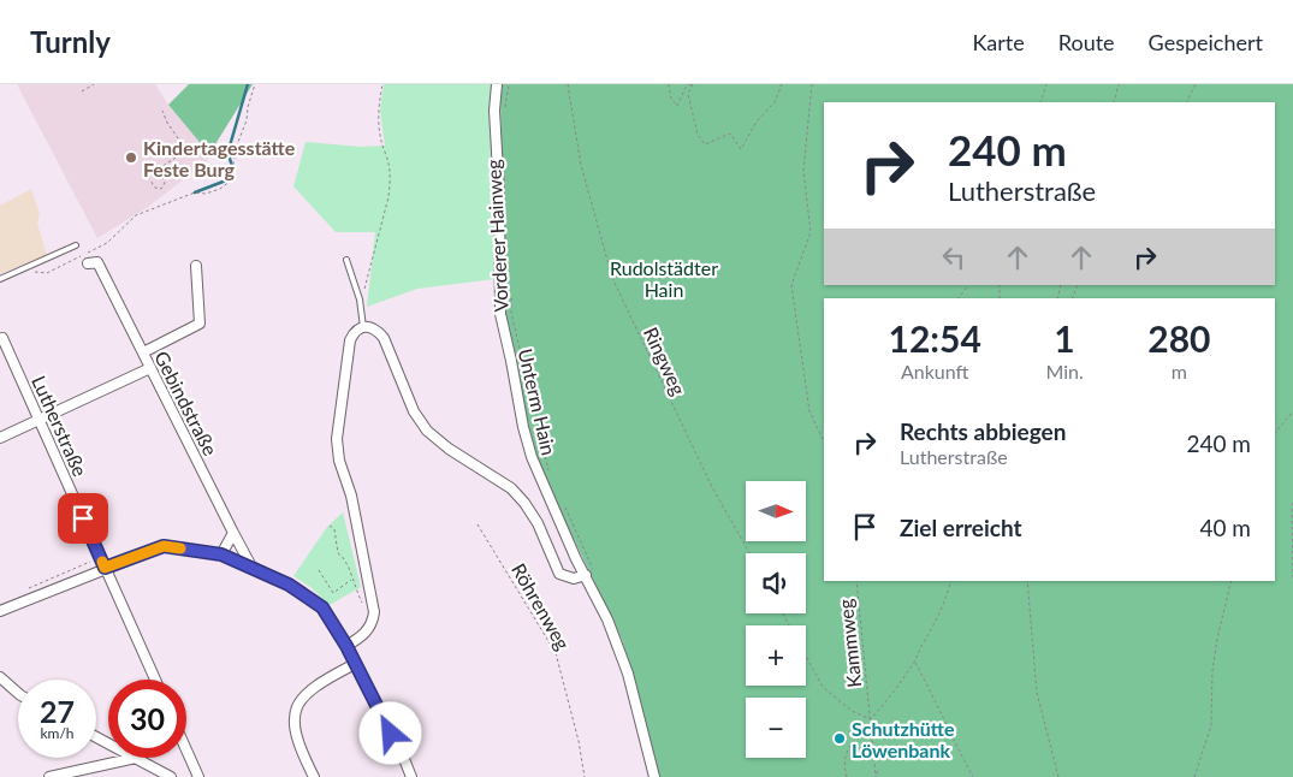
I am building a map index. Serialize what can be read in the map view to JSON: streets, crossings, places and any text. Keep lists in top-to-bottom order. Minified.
{"streets":{"street":["Unterm Hain","Gebindstraße","Lutherstraße"],"path":["Vorderer Hainweg","Ringweg","Röhrenweg","Kammweg"]},"parks":["Rudolstädter Hain"],"places":["Kindertagesstätte Feste Burg","Schutzhütte Löwenbank"],"north":"right","page":{"header":"Turnly","nav":["Karte","Route","Gespeichert"],"turn":["240 m","Lutherstraße"],"eta":["12:54","Ankunft","1","Min.","280","m"],"list":[{"name":"Rechts abbiegen","note":"Lutherstraße","value":"240 m"},{"name":"Ziel erreicht","value":"40 m"}],"map_buttons":["+","−"],"speed":"27 km/h","limit":"30"}}
